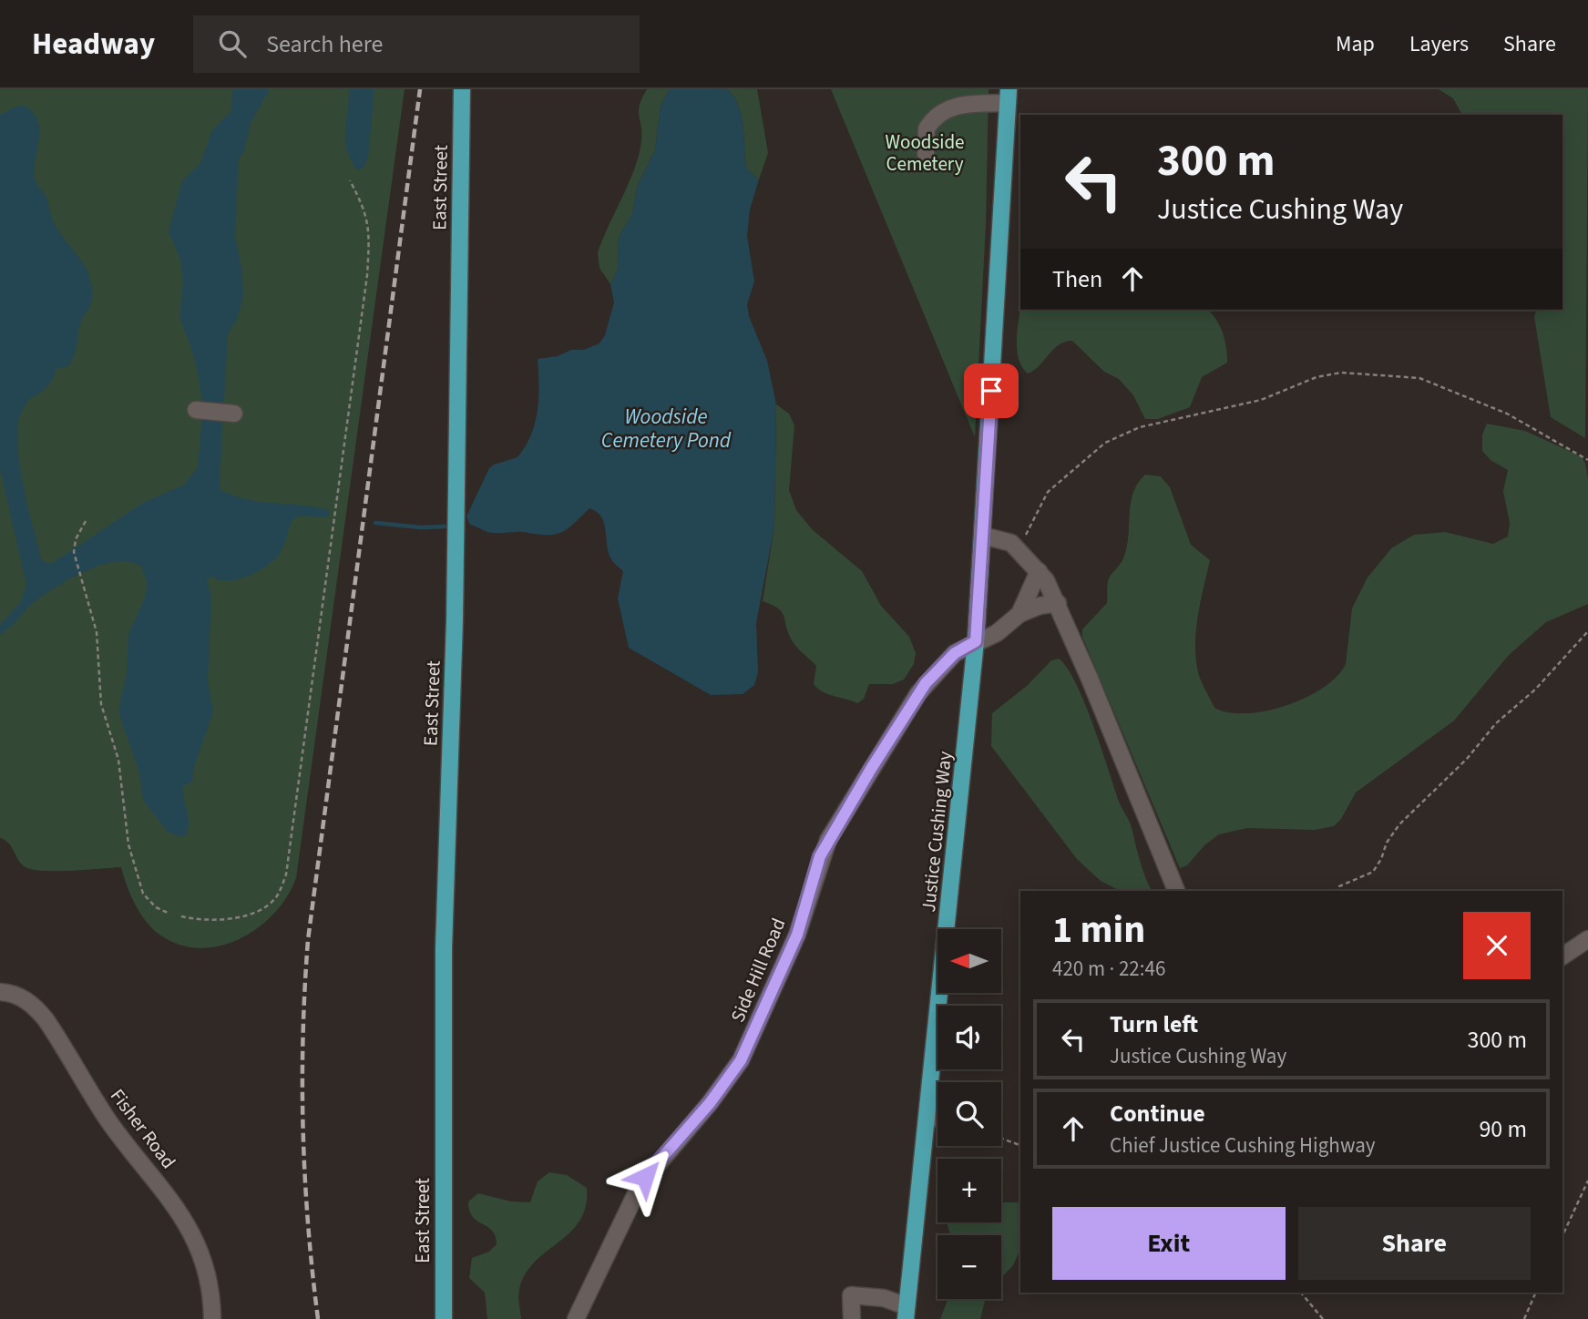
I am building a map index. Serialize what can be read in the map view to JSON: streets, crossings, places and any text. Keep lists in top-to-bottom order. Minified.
{"streets":{"main road":["East Street","Justice Cushing Way"],"street":["Side Hill Road","Fisher Road"]},"crossings":[["Justice Cushing Way","Side Hill Road"]],"water":["Woodside Cemetery Pond"],"parks":["Woodside Cemetery"],"north":"left","page":{"header":"Headway","search":"Search here","nav":["Map","Layers","Share"],"turn":["300 m","Justice Cushing Way"],"then":"Then","heading":["1 min","420 m · 22:46"],"map_buttons":["+","−"],"list":[{"name":"Turn left","note":"Justice Cushing Way","value":"300 m"},{"name":"Continue","note":"Chief Justice Cushing Highway","value":"90 m"}],"buttons":["Exit","Share"]}}
